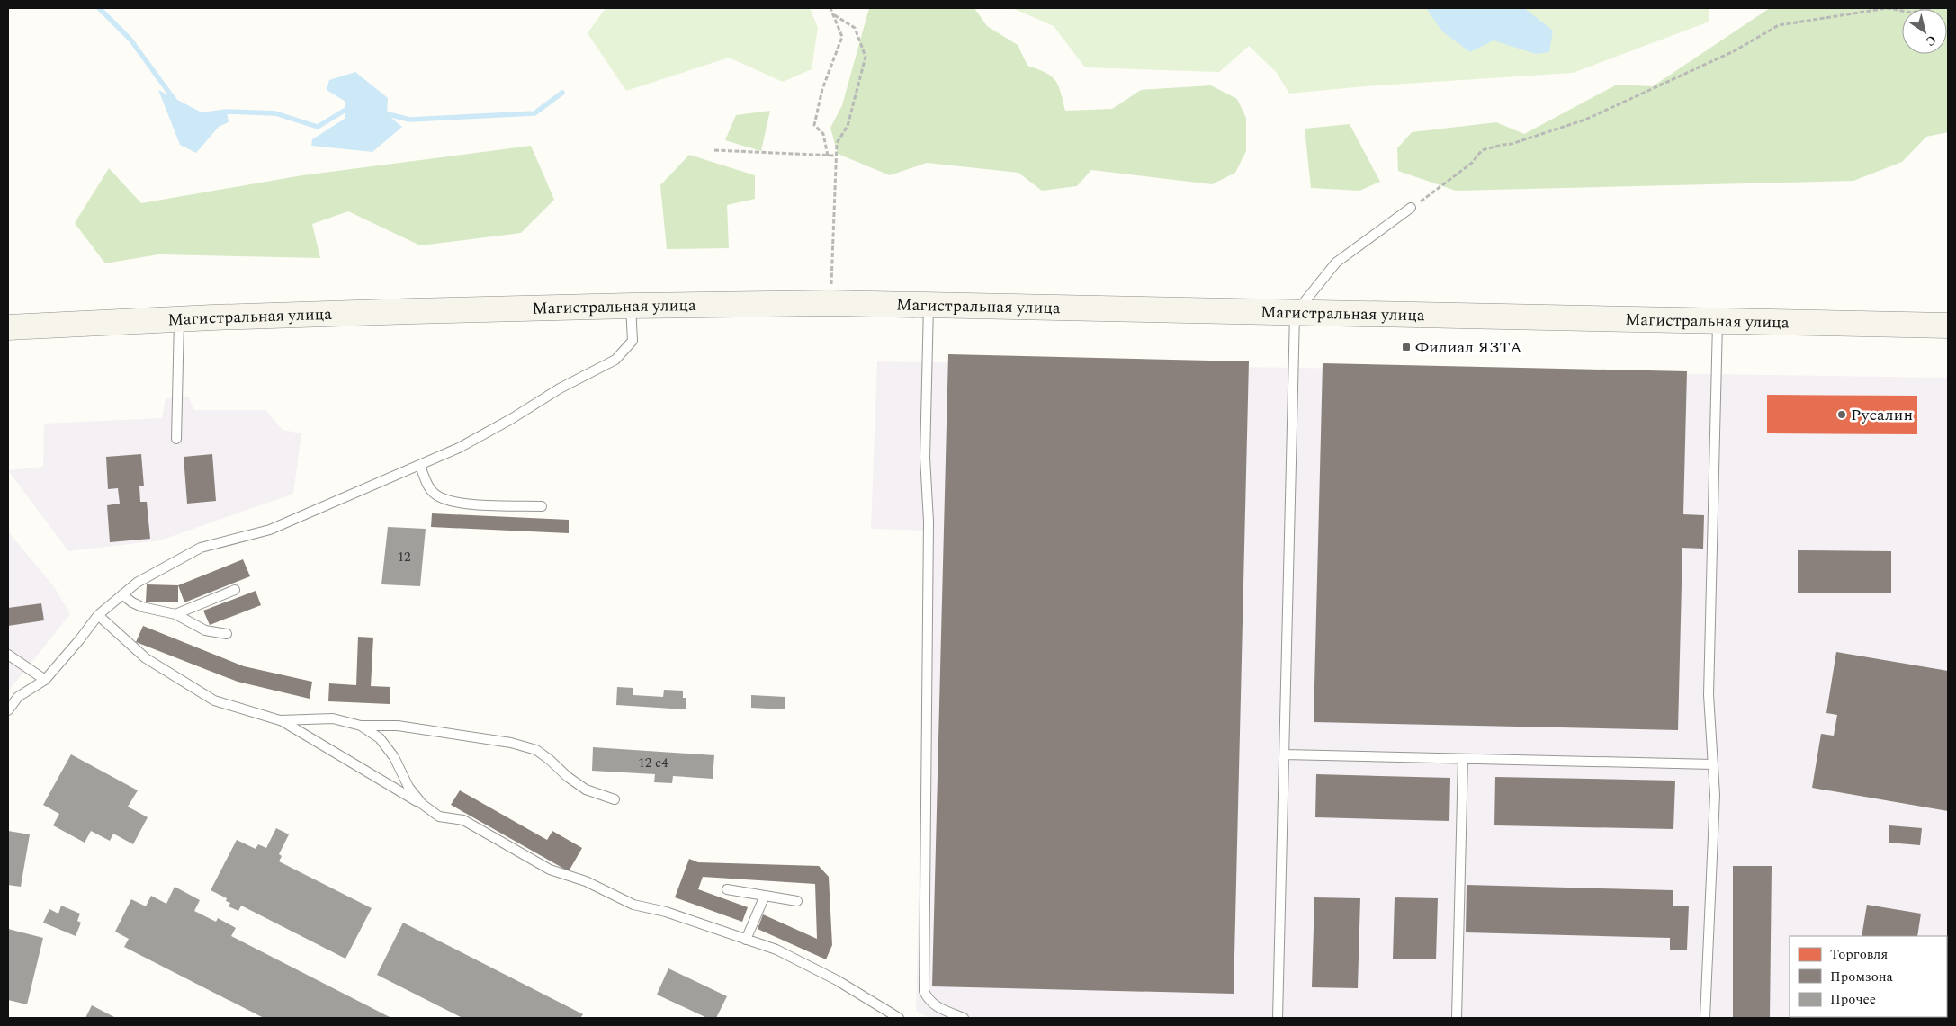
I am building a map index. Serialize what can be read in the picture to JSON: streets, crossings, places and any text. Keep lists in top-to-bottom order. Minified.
{"streets":{"main road":["Магистральная улица"]},"places":{"transit":["Филиал ЯЗТА"],"other":["Русалин"]},"house_numbers":["12","12 с4"],"legend":["Торговля","Промзона","Прочее"],"north":"bottom right"}
